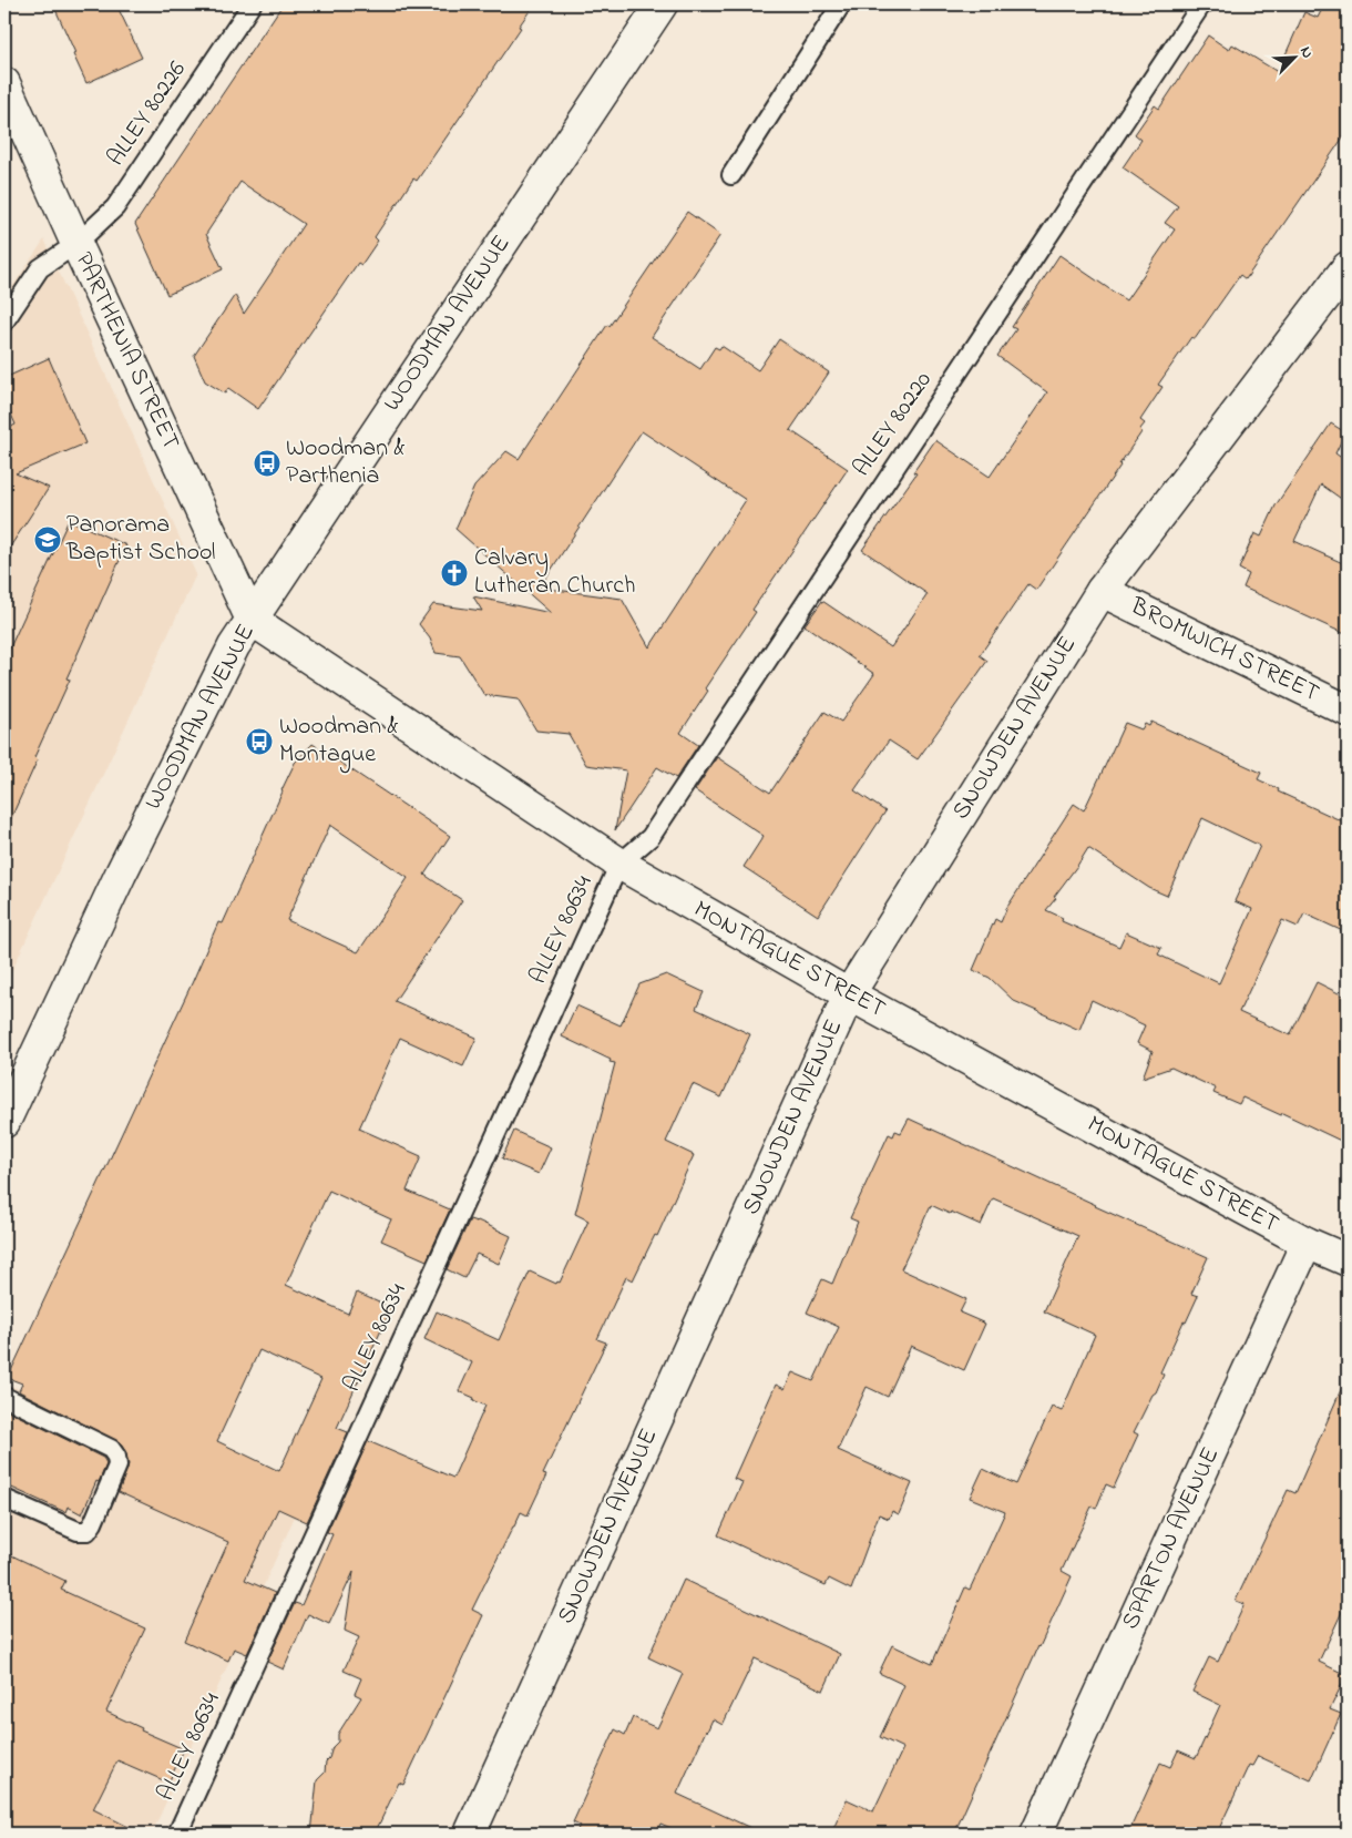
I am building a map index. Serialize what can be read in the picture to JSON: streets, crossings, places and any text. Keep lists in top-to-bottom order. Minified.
{"streets":{"street":["WOODMAN AVENUE","PARTHENIA STREET","BROMWICH STREET","SNOWDEN AVENUE","MONTAGUE STREET","SPARTON AVENUE"],"lane":["ALLEY 80226","ALLEY 80220","ALLEY 80634"]},"crossings":[["ALLEY 80226","PARTHENIA STREET"],["WOODMAN AVENUE","PARTHENIA STREET"],["WOODMAN AVENUE","MONTAGUE STREET"],["PARTHENIA STREET","MONTAGUE STREET"],["ALLEY 80220","ALLEY 80634"],["ALLEY 80220","MONTAGUE STREET"],["BROMWICH STREET","SNOWDEN AVENUE"],["SNOWDEN AVENUE","MONTAGUE STREET"],["ALLEY 80634","MONTAGUE STREET"],["MONTAGUE STREET","SPARTON AVENUE"]],"places":{"bus stop":["Woodman & Parthenia","Woodman & Montague"],"school or university":["Panorama Baptist School"],"church":["Calvary Lutheran Church"]},"north":"top right"}
